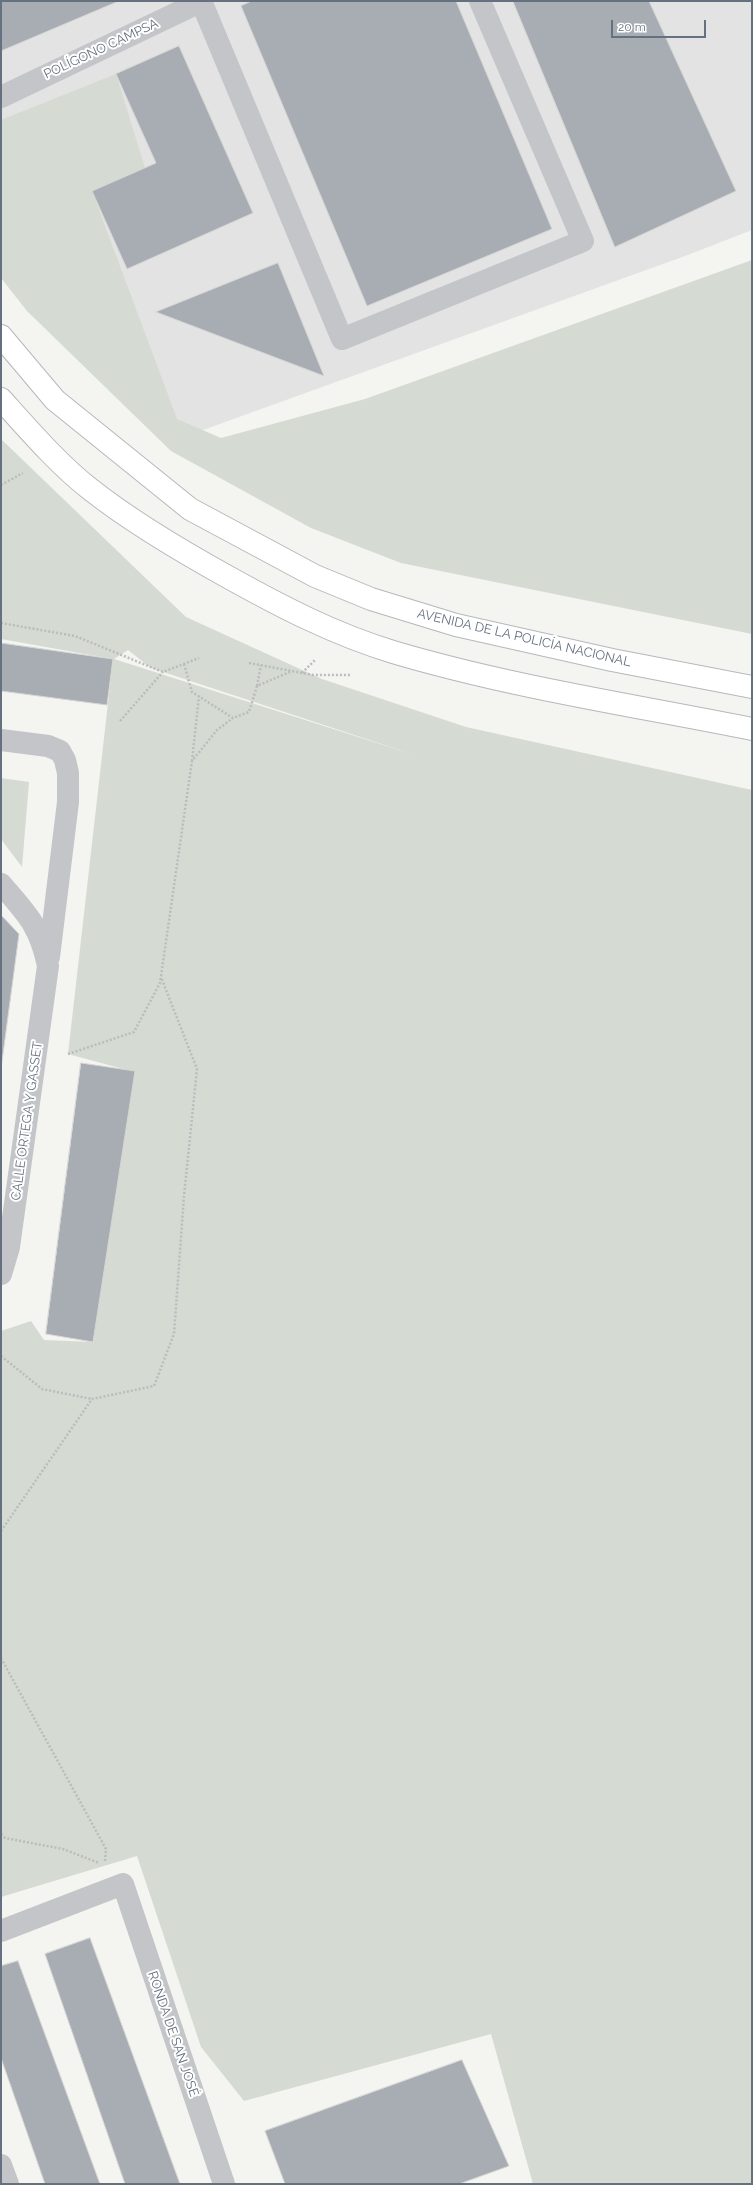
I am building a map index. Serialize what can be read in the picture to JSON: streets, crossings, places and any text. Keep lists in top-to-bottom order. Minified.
{"streets":{"main road":["AVENIDA DE LA POLICÍA NACIONAL"],"street":["POLÍGONO CAMPSA","CALLE ORTEGA Y GASSET","RONDA DE SAN JOSÉ"]},"scale_bar":"20 m"}
